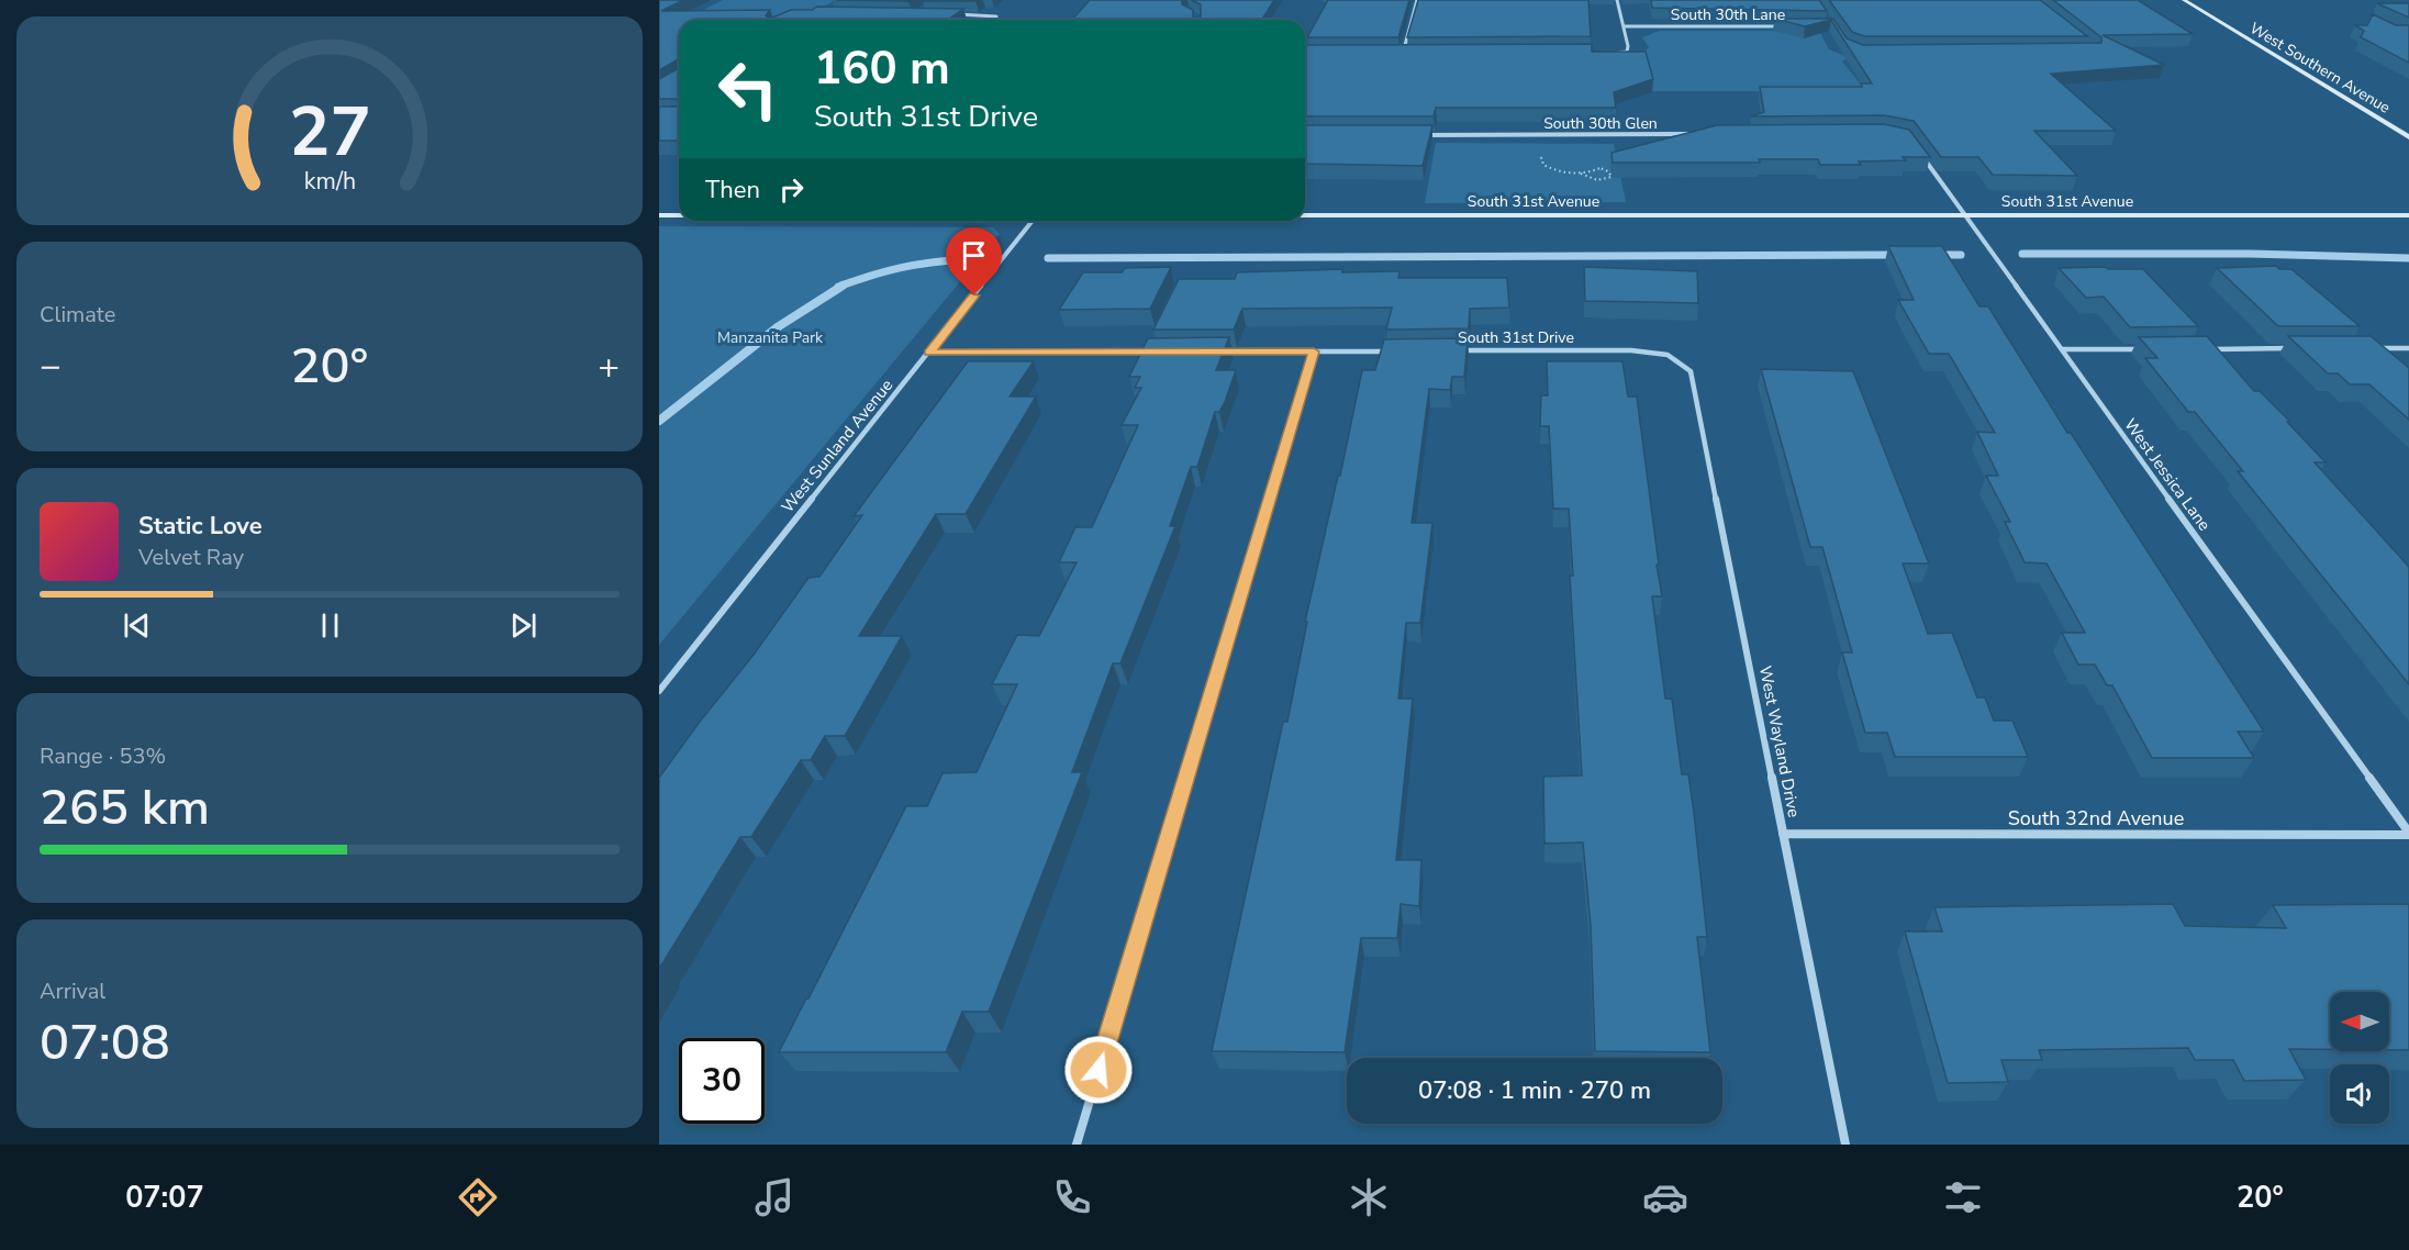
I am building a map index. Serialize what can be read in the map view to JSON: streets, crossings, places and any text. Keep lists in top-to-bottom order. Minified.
{"streets":{"street":["South 30th Lane","West Southern Avenue","South 30th Glen","South 31st Avenue","South 31st Drive","West Sunland Avenue","West Jessica Lane","West Wayland Drive","South 32nd Avenue"]},"crossings":[["South 31st Avenue","West Jessica Lane"],["South 31st Drive","West Wayland Drive"],["West Jessica Lane","South 32nd Avenue"],["West Wayland Drive","South 32nd Avenue"]],"parks":["Manzanita Park"],"north":"left","page":{"turn":["160 m","South 31st Drive"],"then":"Then","tile":["Climate",["Range · 53%","265 km"],["Arrival","07:08"]],"heat":["−","20°","+"],"song":["Static Love","Velvet Ray"],"limit":"30","trip":"07:08 · 1 min · 270 m","tabs":["07:07","20°"],"gauge":["27","km/h"]}}
